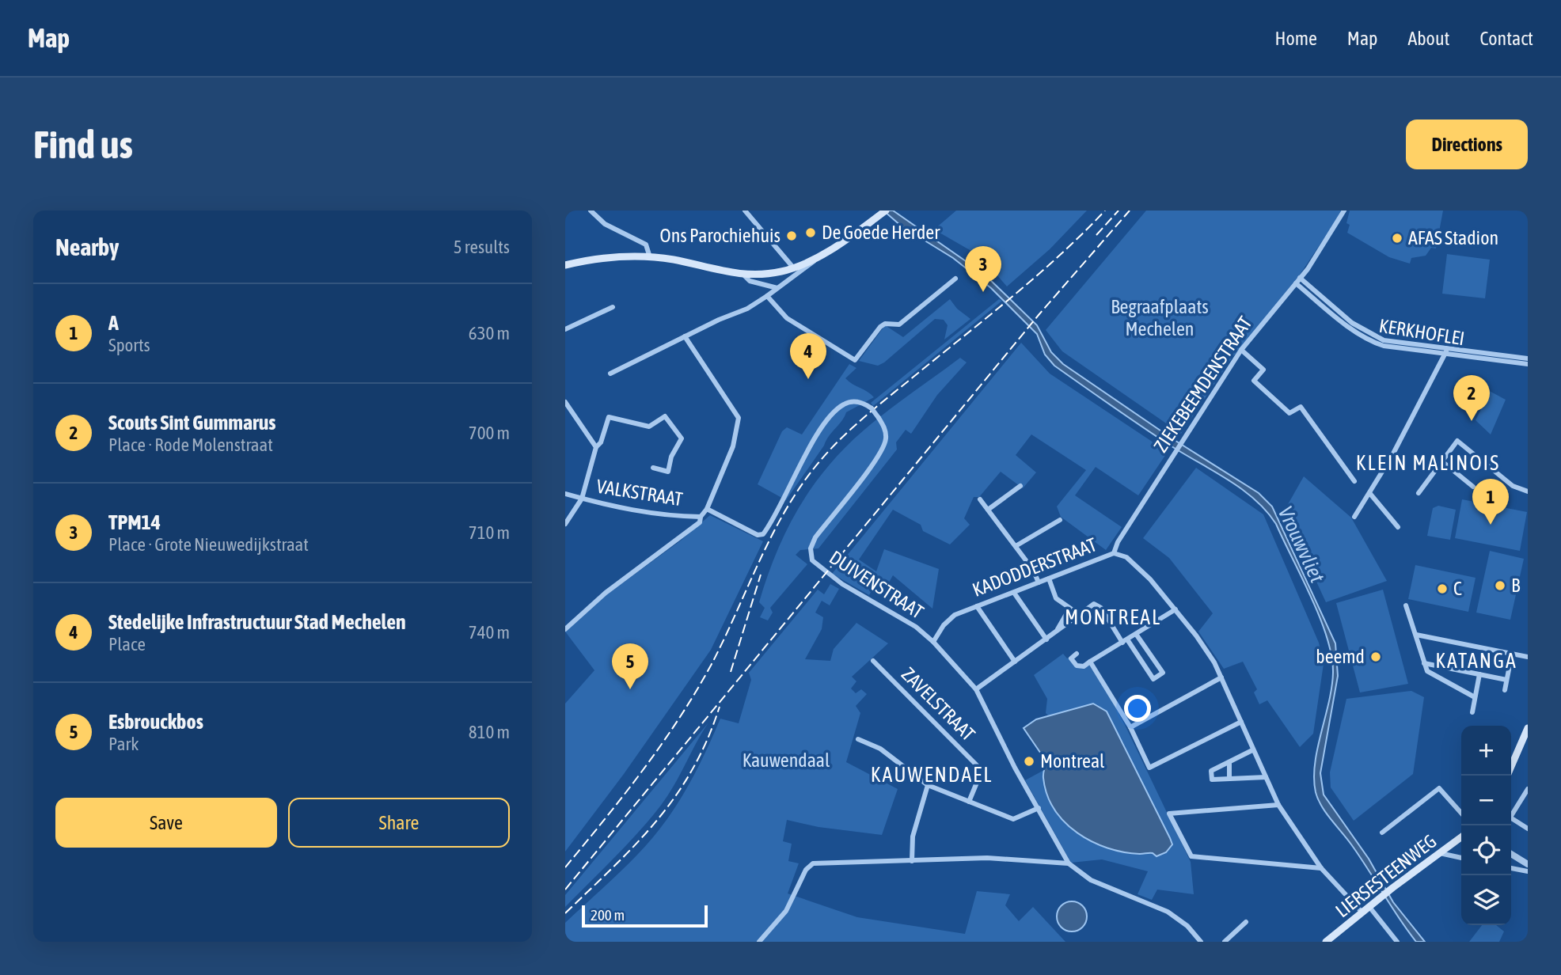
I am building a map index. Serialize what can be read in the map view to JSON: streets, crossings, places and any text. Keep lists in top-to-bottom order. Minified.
{"streets":{"main road":["LIERSESTEENWEG"],"street":["KERKHOFLEI","ZIEKEBEEMDENSTRAAT","VALKSTRAAT","KADODDERSTRAAT","DUIVENSTRAAT","ZAVELSTRAAT"]},"crossings":[["KERKHOFLEI","ZIEKEBEEMDENSTRAAT"],["ZIEKEBEEMDENSTRAAT","KADODDERSTRAAT"],["VALKSTRAAT","DUIVENSTRAAT"],["KADODDERSTRAAT","DUIVENSTRAAT"],["KADODDERSTRAAT","LIERSESTEENWEG"]],"districts":["KLEIN MALINOIS","MONTREAL","KATANGA","KAUWENDAEL"],"water":["Vrouwvliet"],"parks":["Begraafplaats Mechelen","Kauwendaal"],"places":["De Goede Herder","Ons Parochiehuis","AFAS Stadion","B","C","beemd","Montreal"],"scale_bar":"200 m","page":{"header":"Map","nav":["Home","Map","About","Contact"],"buttons":["Directions",["Save","Share"]],"title":"Find us","heading":["Nearby","5 results"],"pins":["3","4","2","1","5"],"list":[{"mark":"1","name":"A","note":"Sports","value":"630 m"},{"mark":"2","name":"Scouts Sint Gummarus","note":"Place · Rode Molenstraat","value":"700 m"},{"mark":"3","name":"TPM14","note":"Place · Grote Nieuwedijkstraat","value":"710 m"},{"mark":"4","name":"Stedelijke Infrastructuur Stad Mechelen","note":"Place","value":"740 m"},{"mark":"5","name":"Esbrouckbos","note":"Park","value":"810 m"}],"map_buttons":["+","−"],"scale":"200 m"}}
